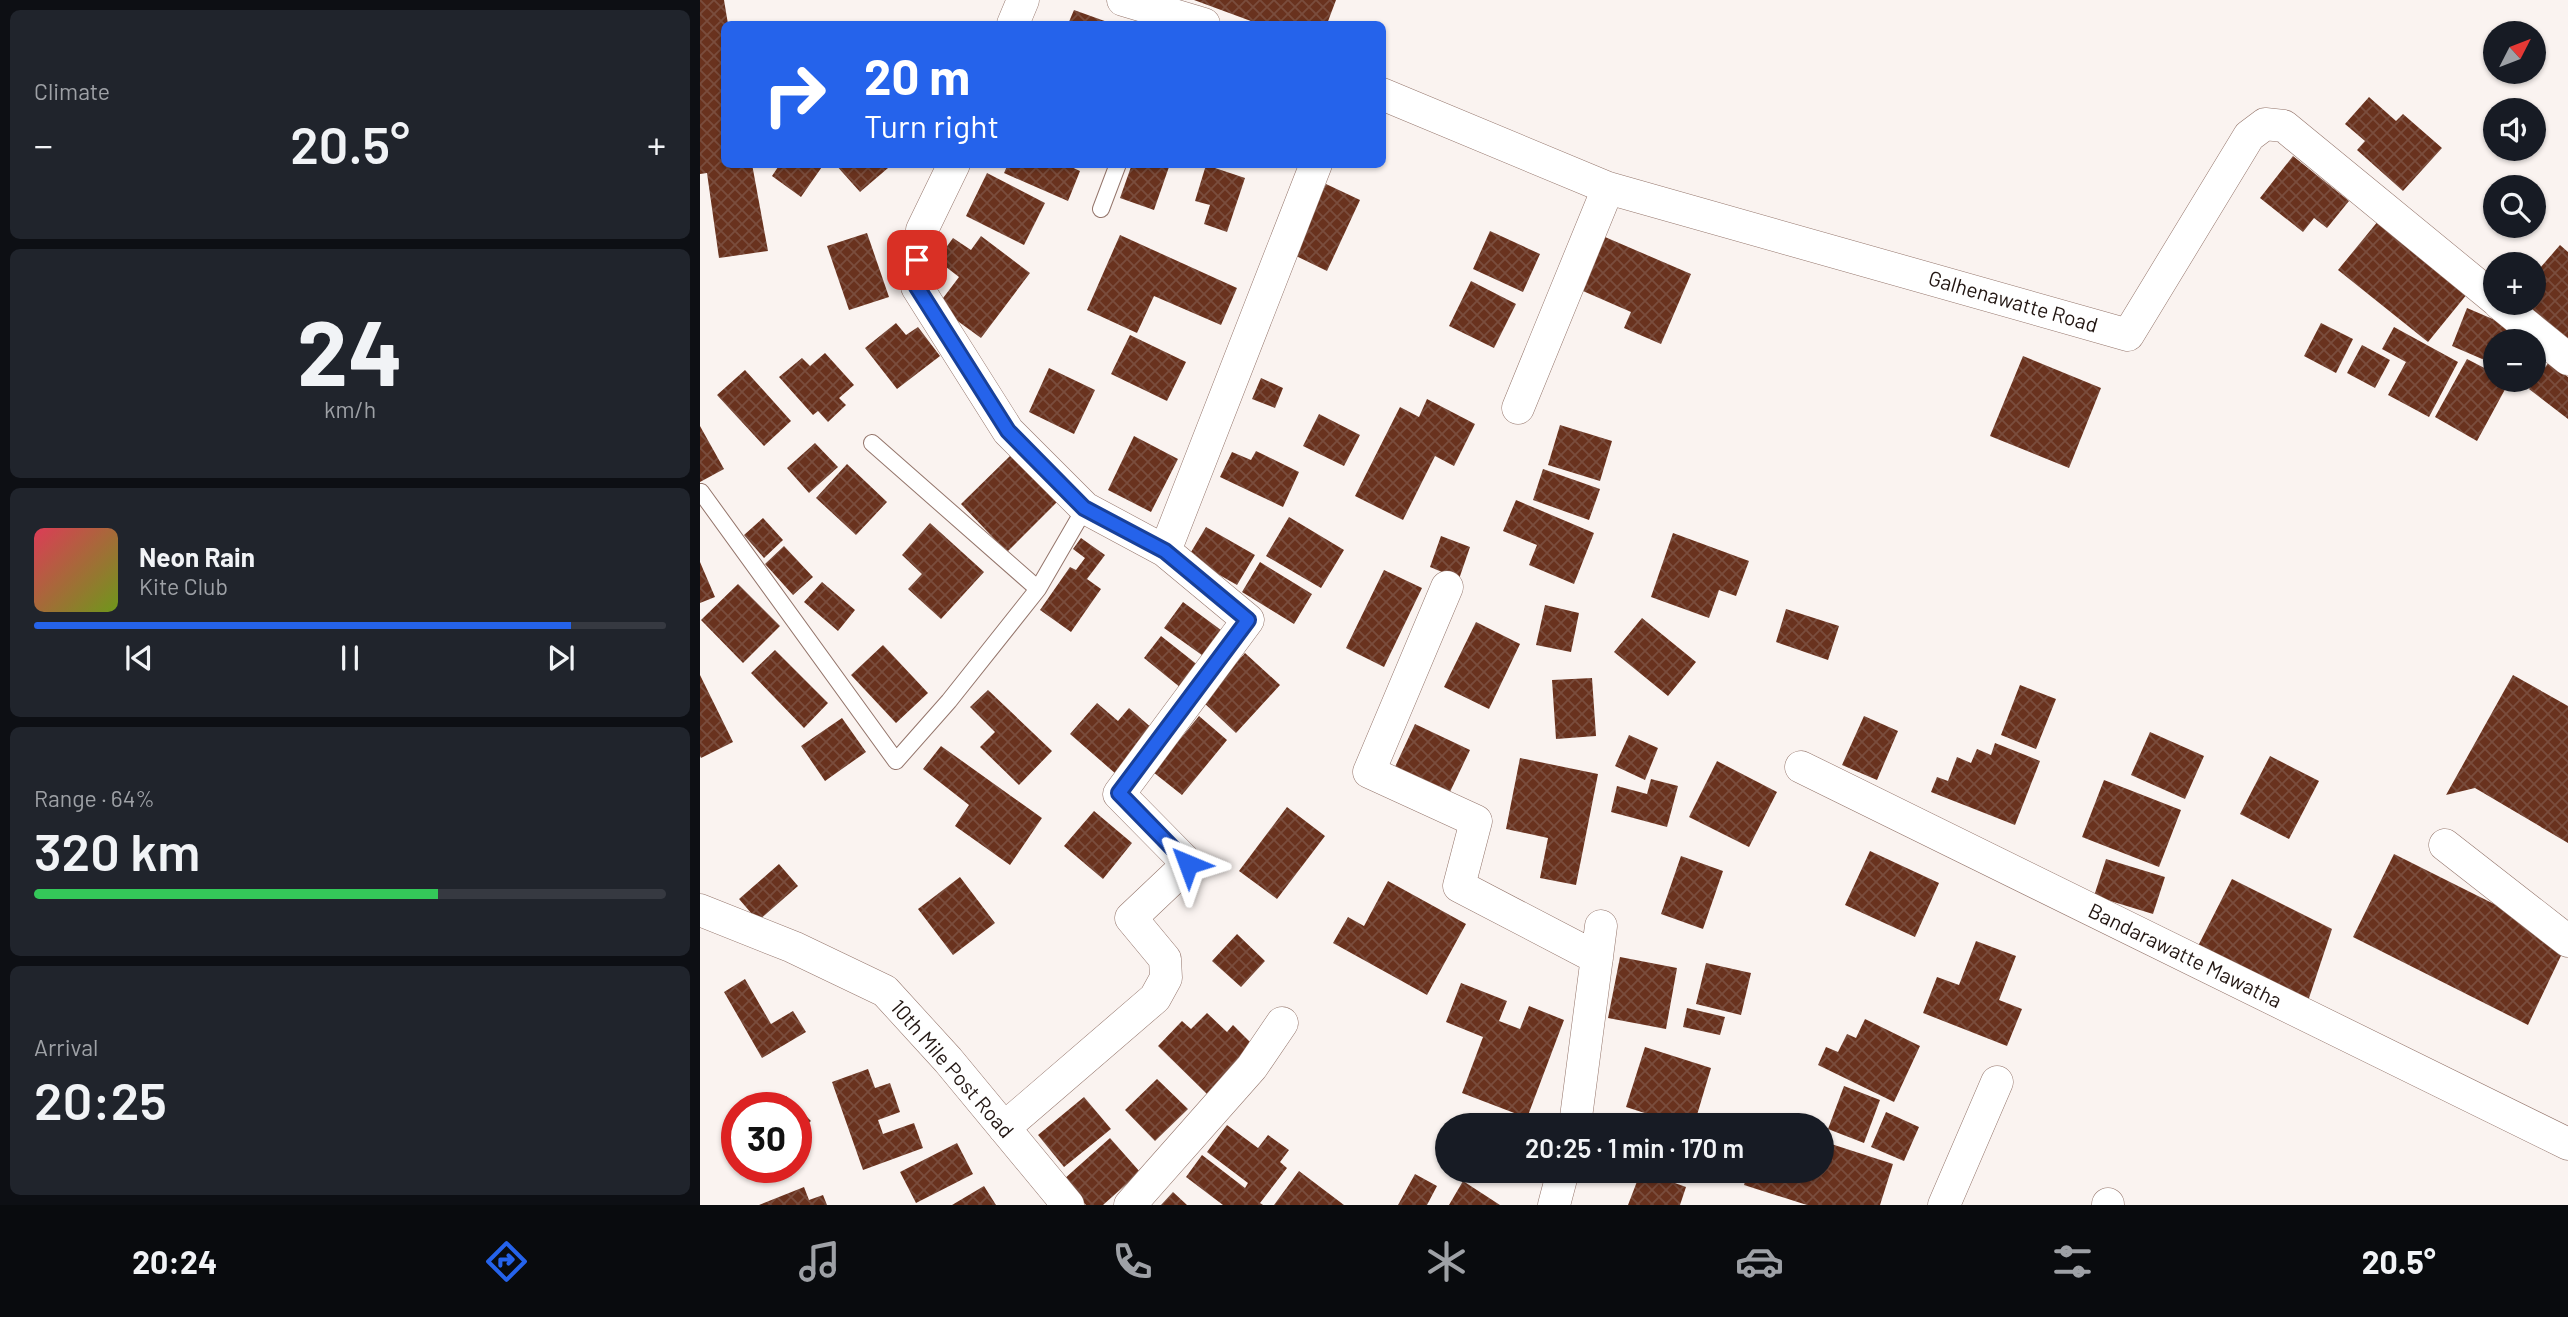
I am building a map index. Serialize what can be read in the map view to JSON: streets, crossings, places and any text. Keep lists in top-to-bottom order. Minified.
{"streets":{"street":["Galhenawatte Road","Bandarawatte Mawatha","10th Mile Post Road"]},"north":"top right","page":{"tile":["Climate",["24","km/h"],["Range · 64%","320 km"],["Arrival","20:25"]],"map_buttons":["+","−"],"turn":["20 m","Turn right"],"heat":["−","20.5°","+"],"song":["Neon Rain","Kite Club"],"limit":"30","trip":"20:25 · 1 min · 170 m","tabs":["20:24","20.5°"]}}
